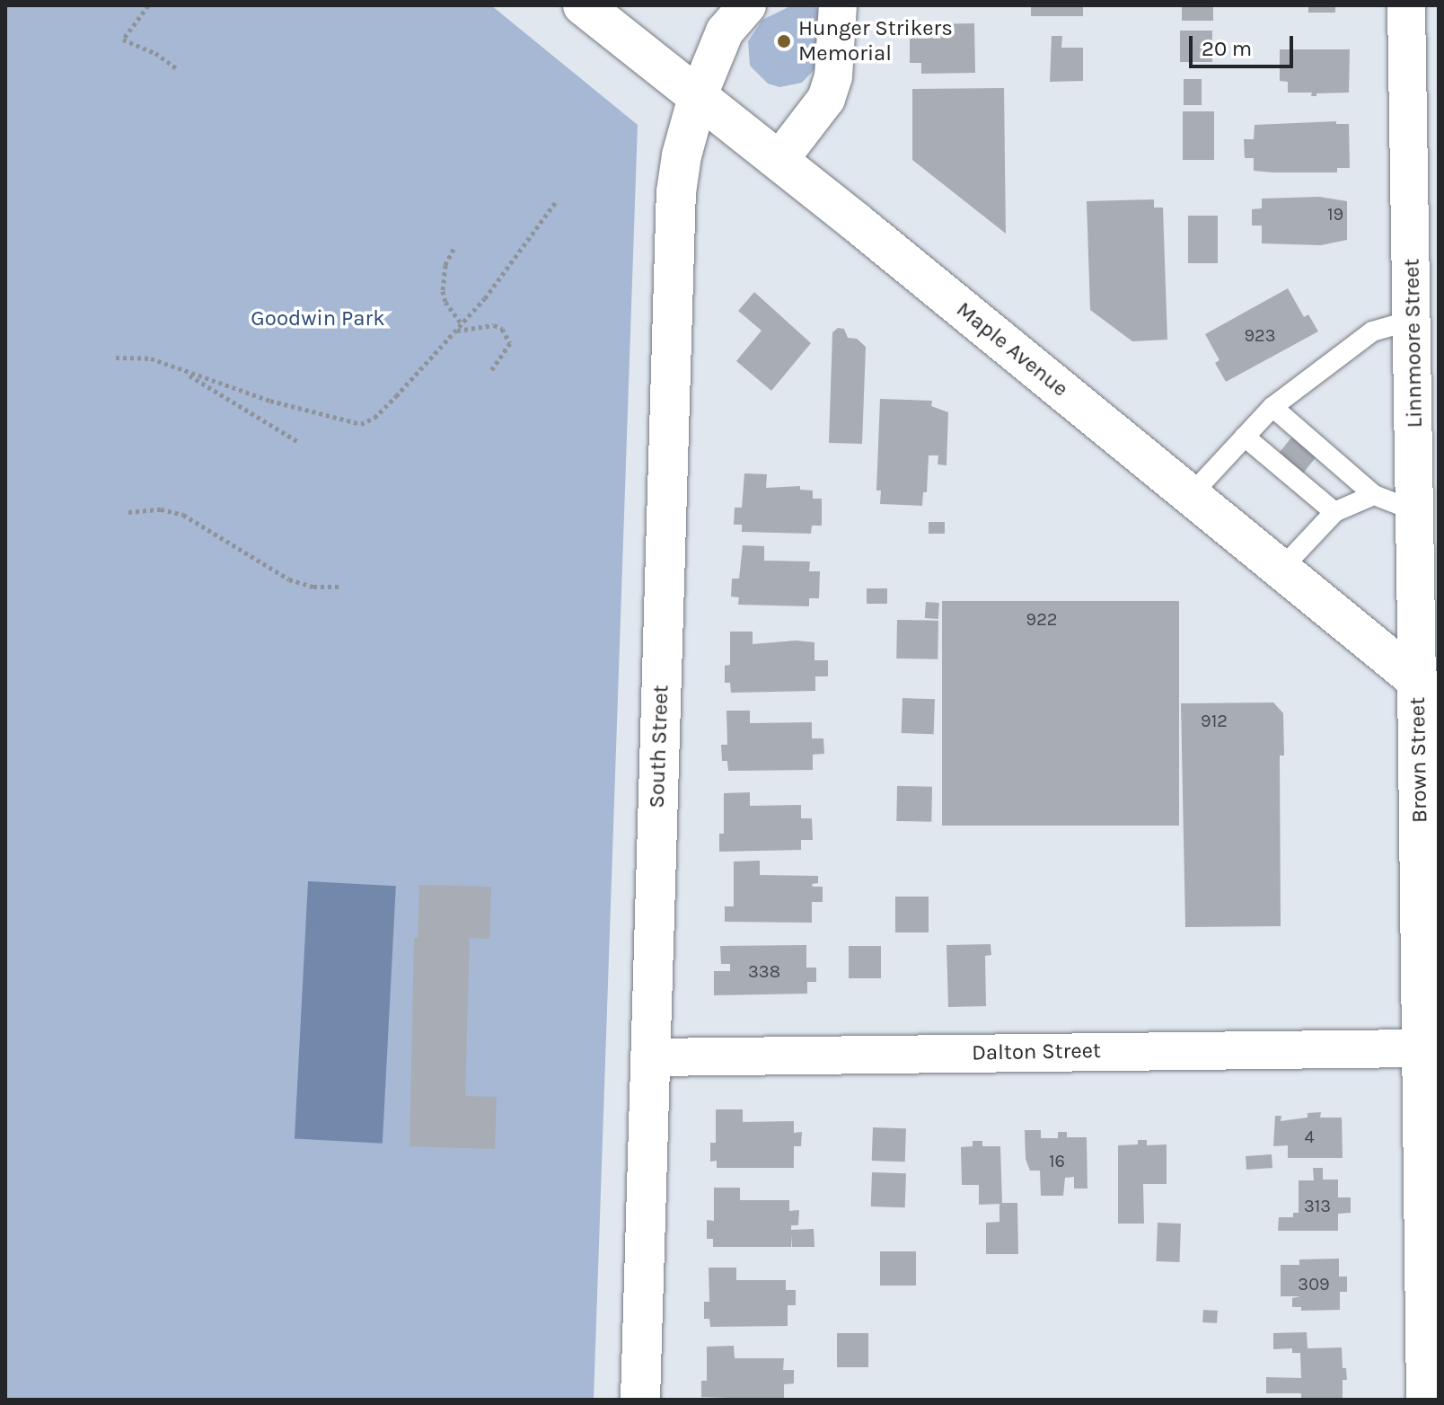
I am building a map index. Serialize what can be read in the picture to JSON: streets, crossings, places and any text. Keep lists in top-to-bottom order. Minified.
{"streets":{"main road":["Maple Avenue","South Street","Brown Street"],"street":["Linnmoore Street","Dalton Street"]},"crossings":[["Linnmoore Street","Maple Avenue"],["Linnmoore Street","Brown Street"],["Maple Avenue","South Street"],["Maple Avenue","Brown Street"],["South Street","Dalton Street"],["Brown Street","Dalton Street"]],"parks":["Goodwin Park"],"places":["Hunger Strikers Memorial"],"house_numbers":["19","923","922","912","338","4","16","313","309"],"scale_bar":"20 m"}
